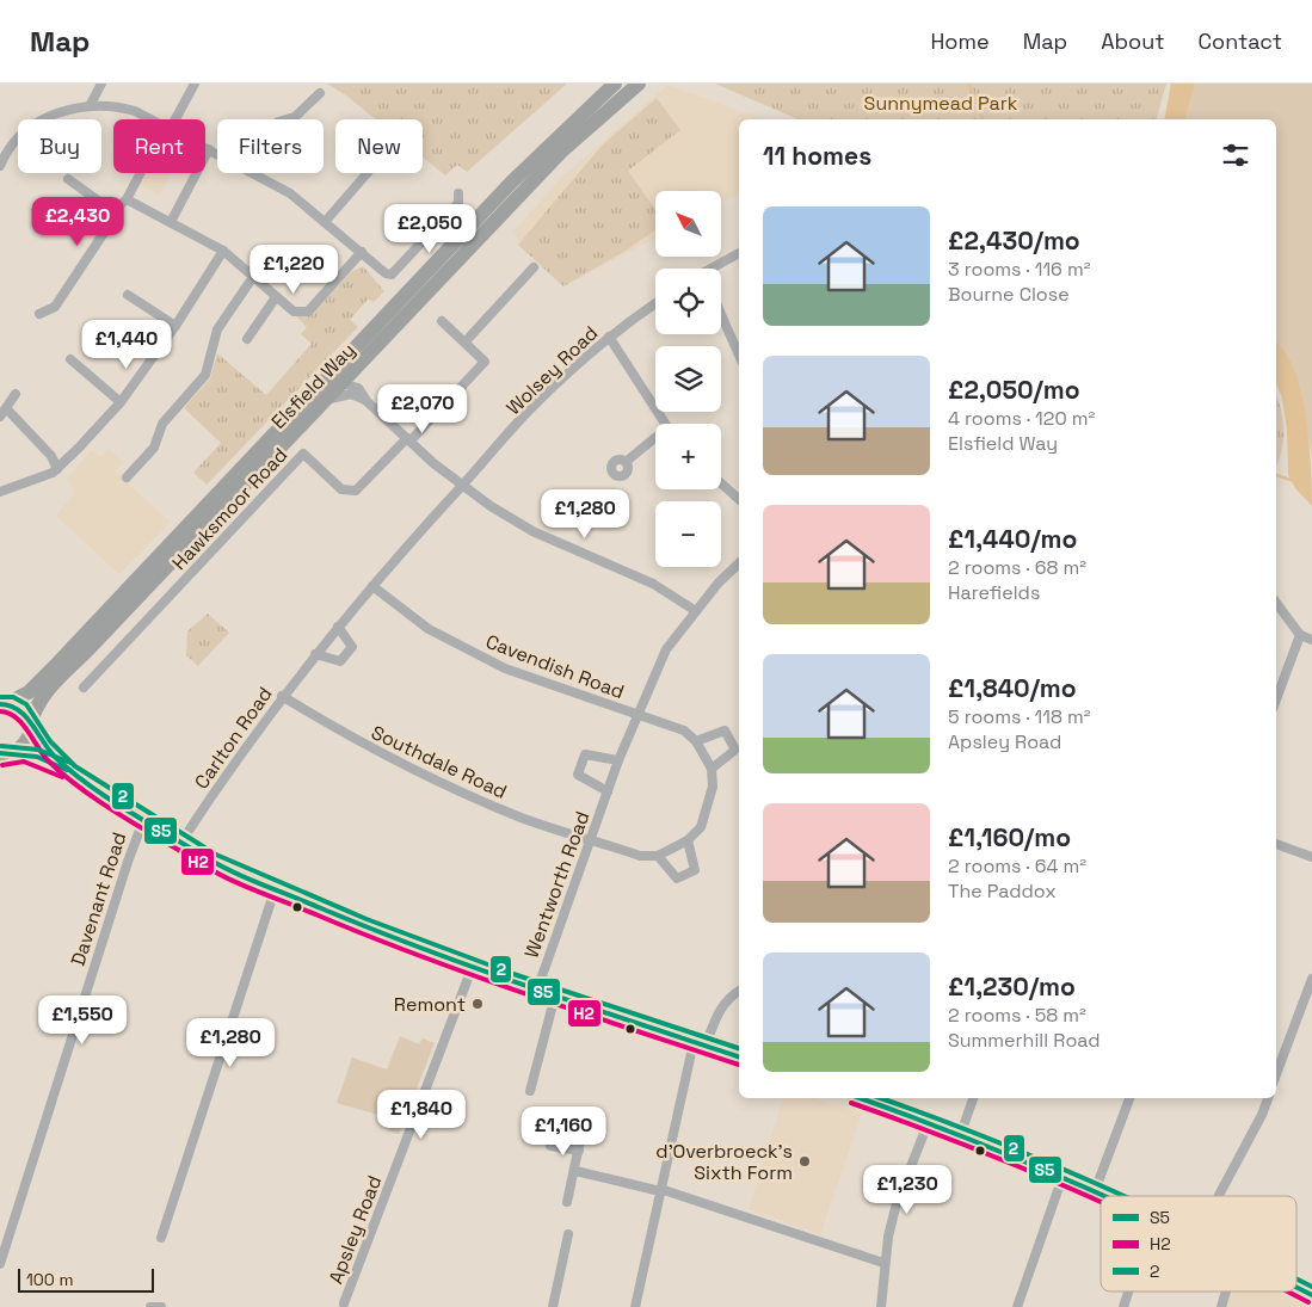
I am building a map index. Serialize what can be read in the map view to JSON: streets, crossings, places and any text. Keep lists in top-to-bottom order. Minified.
{"streets":{"highway":["Elsfield Way"],"street":["Wolsey Road","Hawksmoor Road","Cavendish Road","Carlton Road","Southdale Road","Wentworth Road","Davenant Road","Apsley Road"]},"crossings":[["Wolsey Road","Carlton Road"],["Cavendish Road","Carlton Road"],["Cavendish Road","Wentworth Road"],["Carlton Road","Southdale Road"],["Southdale Road","Wentworth Road"]],"parks":["Sunnymead Park"],"places":["Remont","d'Overbroeck's Sixth Form"],"lines":["transit line 2","transit line S5","transit line H2"],"legend":["S5","H2","2"],"scale_bar":"100 m","north":"top left","page":{"header":"Map","nav":["Home","Map","About","Contact"],"chip":["Buy","Rent","Filters","New"],"heading":"11 homes","map_buttons":["+","−"],"list":[{"name":"£2,430/mo","note":"3 rooms · 116 m² · Bourne Close"},{"name":"£2,050/mo","note":"4 rooms · 120 m² · Elsfield Way"},{"name":"£1,440/mo","note":"2 rooms · 68 m² · Harefields"},{"name":"£1,840/mo","note":"5 rooms · 118 m² · Apsley Road"},{"name":"£1,160/mo","note":"2 rooms · 64 m² · The Paddox"},{"name":"£1,230/mo","note":"2 rooms · 58 m² · Summerhill Road"}],"price":["£2,430","£2,050","£1,220","£1,440","£2,070","£1,280","£1,550","£1,280","£1,840","£1,160","£1,230"],"scale":"100 m"}}
